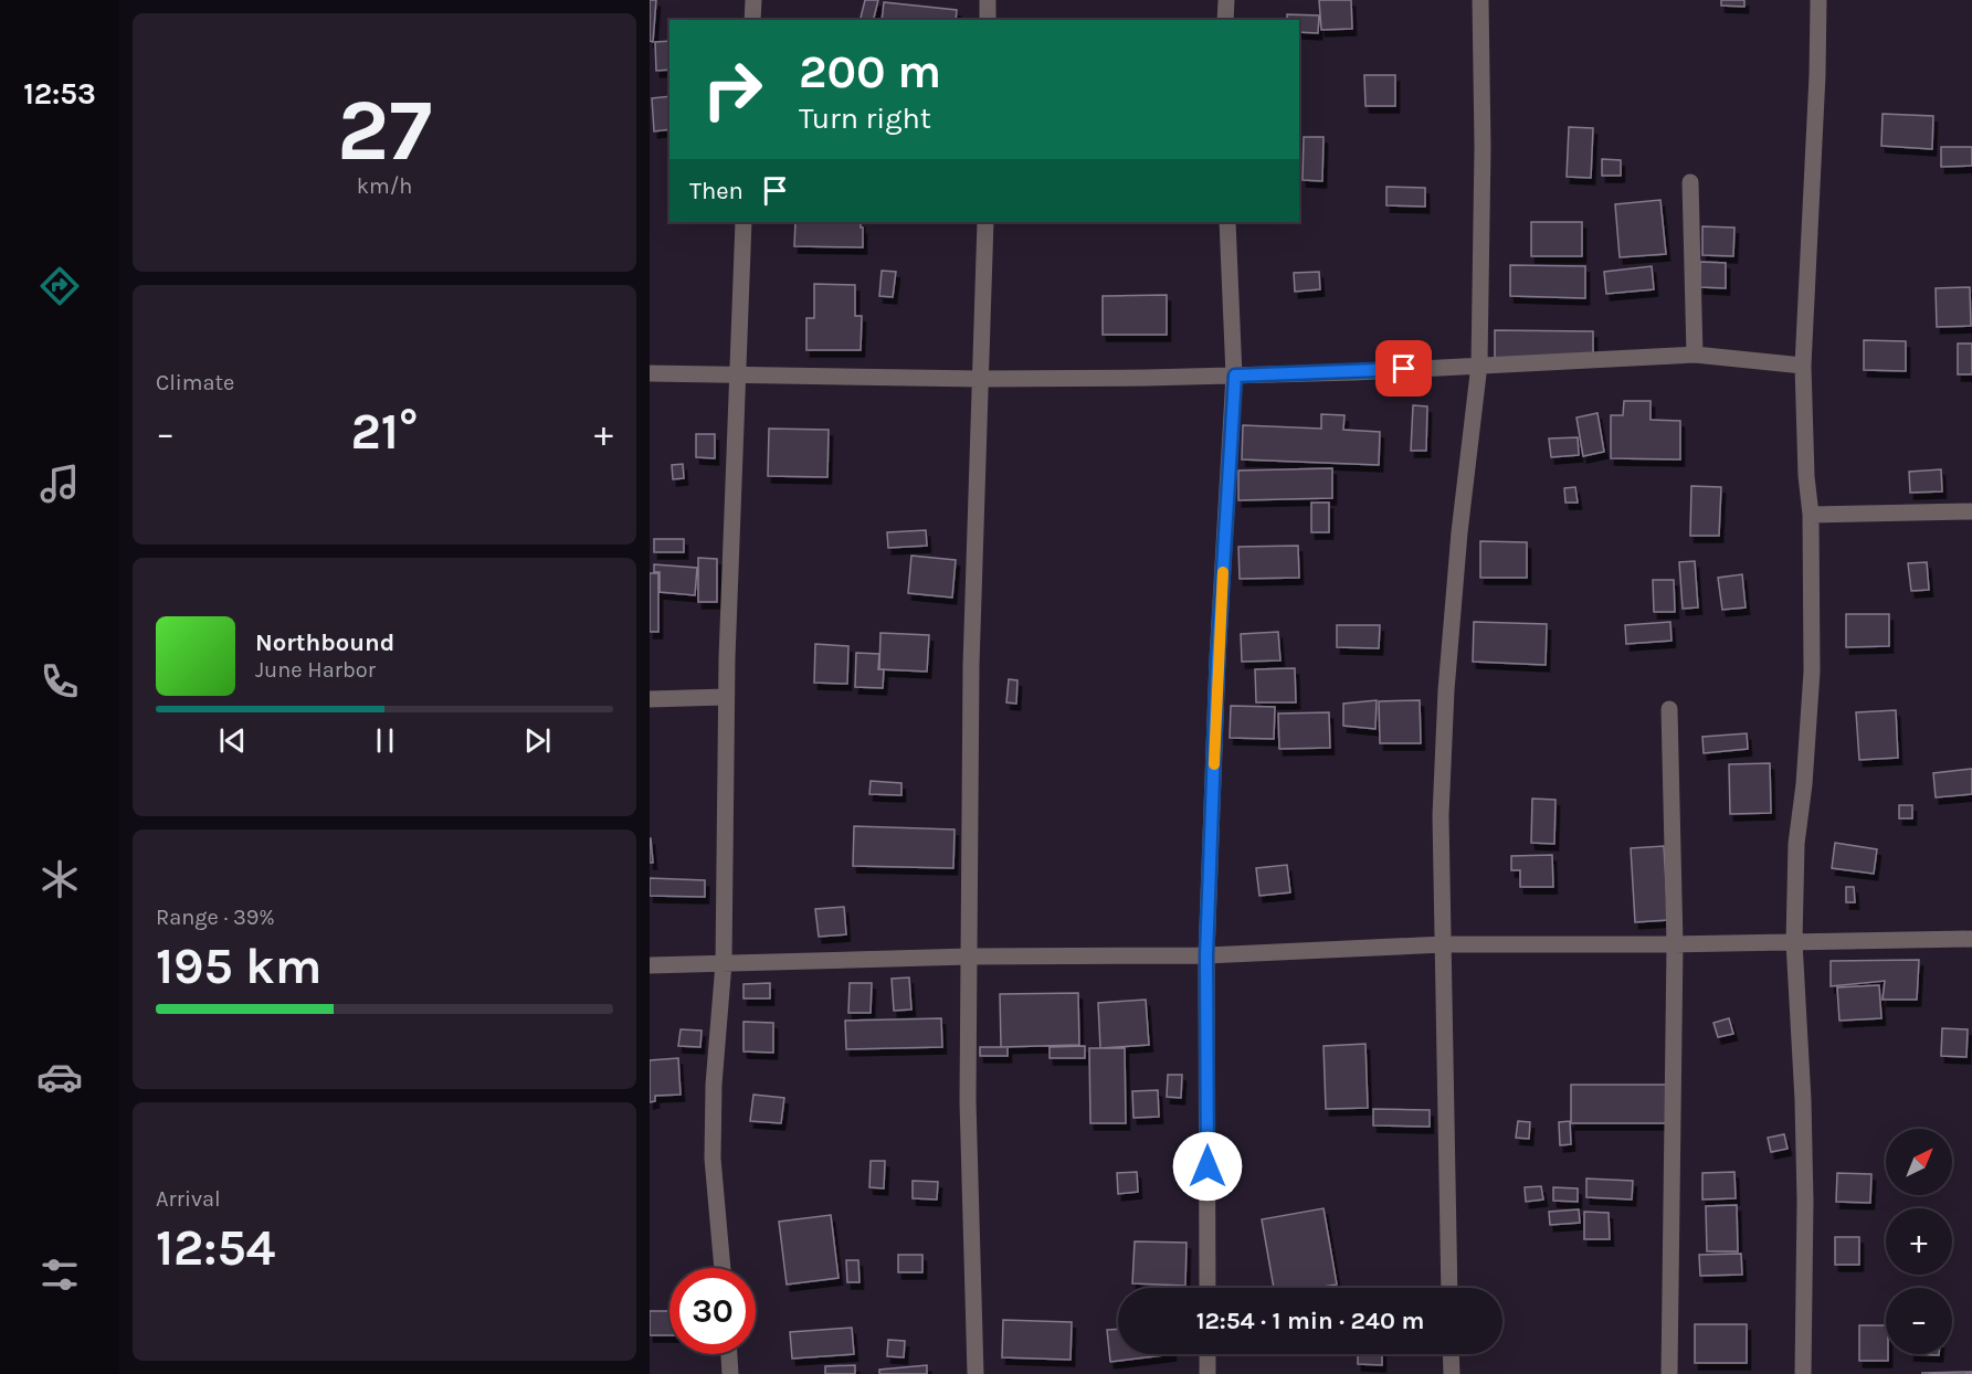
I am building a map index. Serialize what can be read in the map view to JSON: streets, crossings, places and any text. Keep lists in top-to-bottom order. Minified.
{"north":"top right","page":{"tabs":"12:53","tile":[["27","km/h"],"Climate",["Range · 39%","195 km"],["Arrival","12:54"]],"turn":["200 m","Turn right"],"then":"Then","heat":["−","21°","+"],"song":["Northbound","June Harbor"],"map_buttons":["+","−"],"limit":"30","trip":"12:54 · 1 min · 240 m"}}
